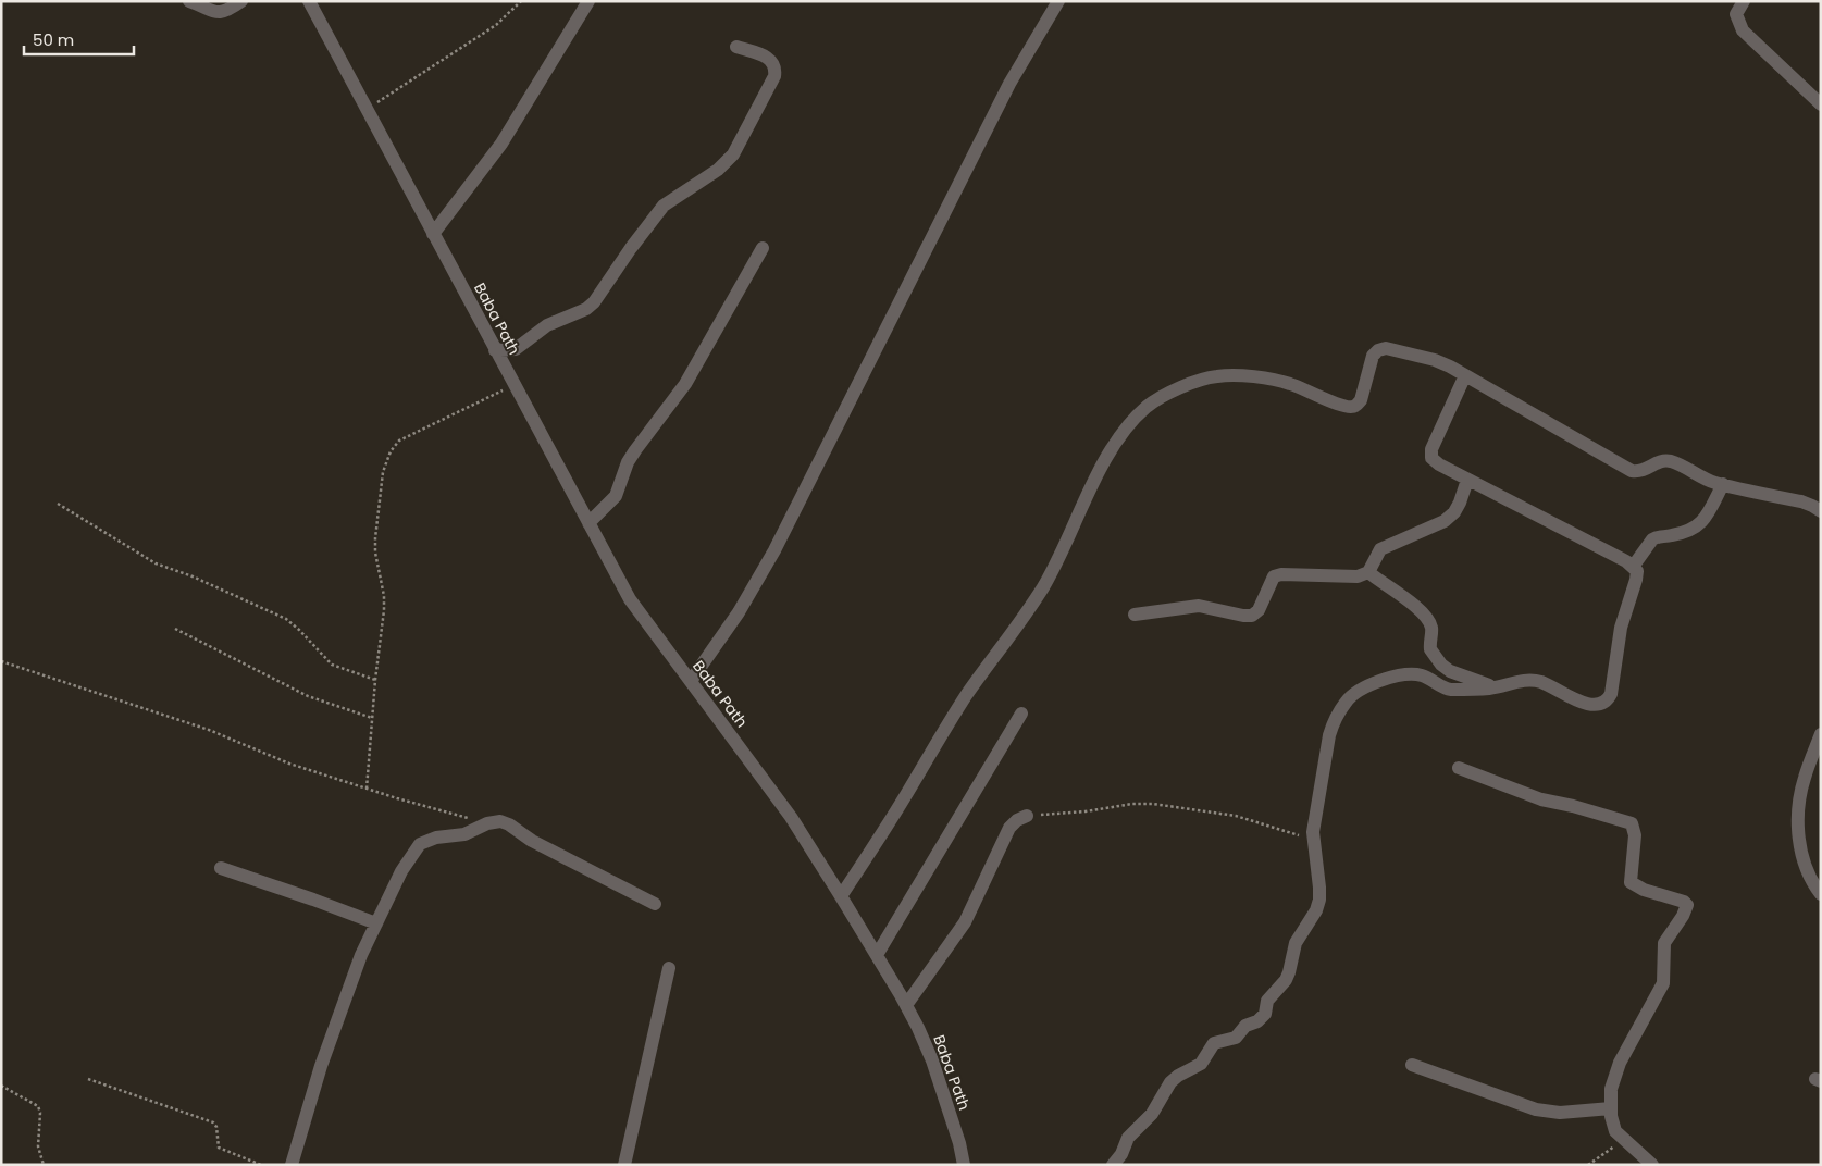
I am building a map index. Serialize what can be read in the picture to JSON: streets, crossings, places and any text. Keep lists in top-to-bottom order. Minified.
{"streets":{"street":["Baba Path"]},"scale_bar":"50 m"}
